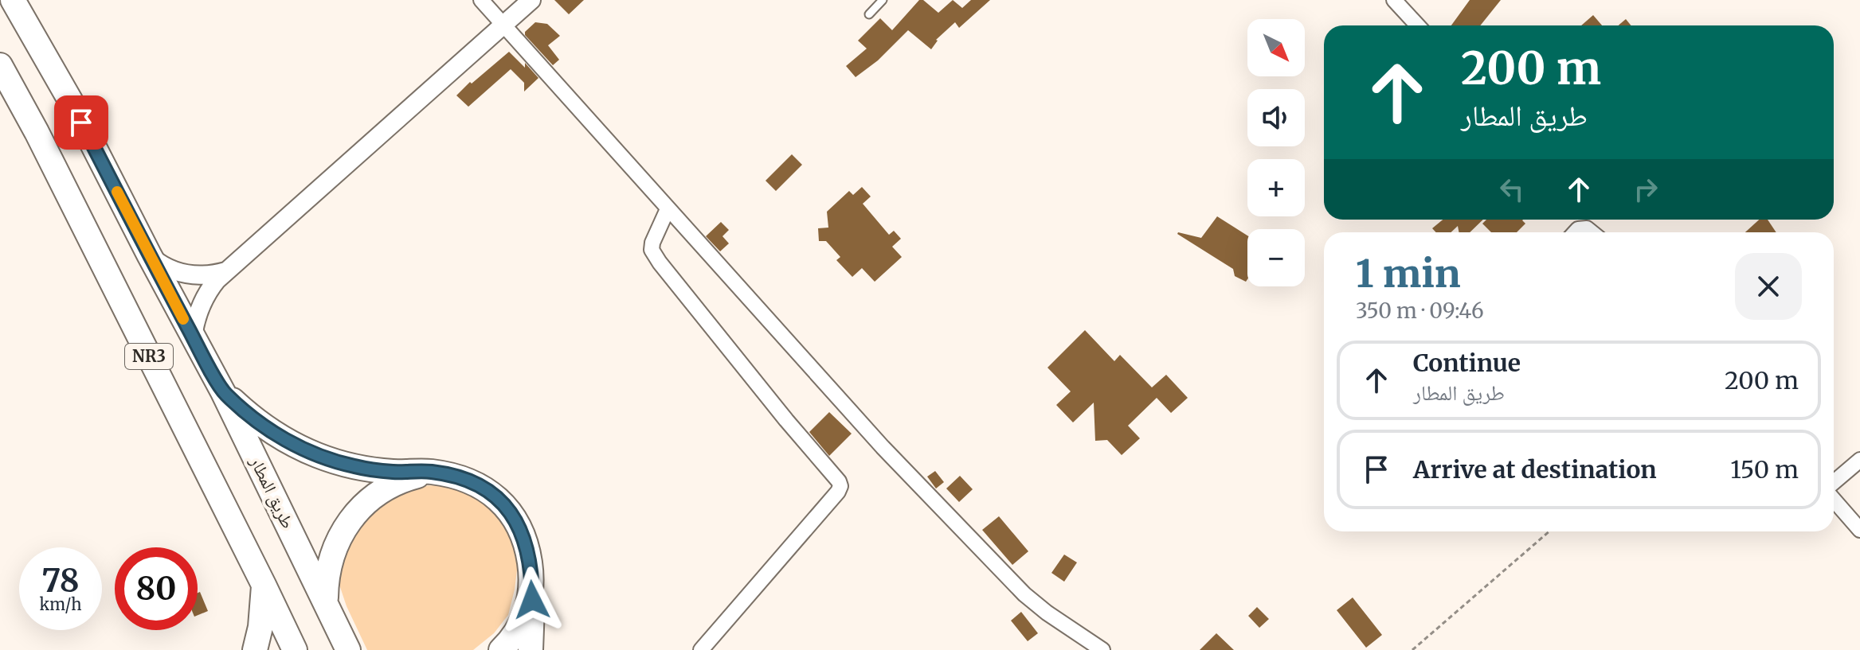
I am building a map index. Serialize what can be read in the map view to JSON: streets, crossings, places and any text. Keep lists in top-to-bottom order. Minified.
{"streets":{"highway":["NR3","طريق المطار"]},"north":"bottom right","page":{"map_buttons":["+","−"],"turn":["200 m","طريق المطار"],"heading":["1 min","350 m · 09:46"],"list":[{"name":"Continue","note":"طريق المطار","value":"200 m"},{"name":"Arrive at destination","value":"150 m"}],"speed":"78 km/h","limit":"80"}}
